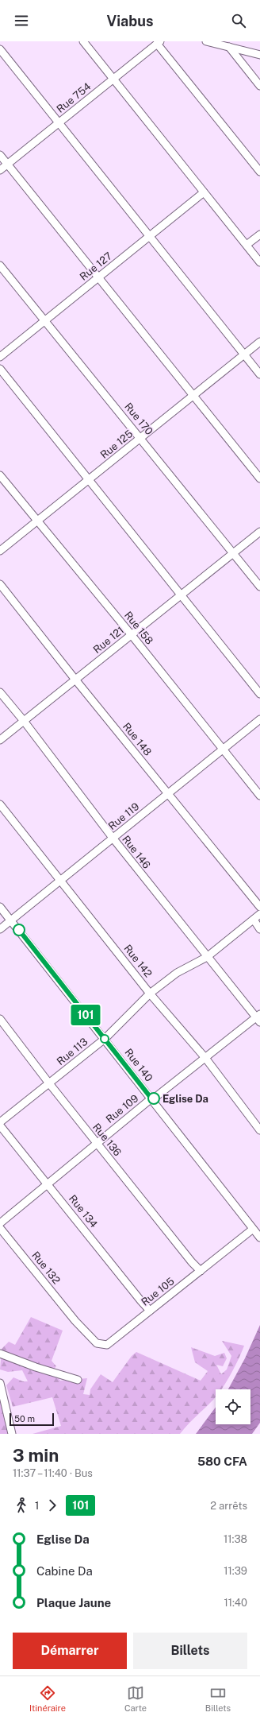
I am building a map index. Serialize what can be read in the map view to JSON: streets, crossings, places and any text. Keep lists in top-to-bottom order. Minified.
{"streets":{"street":["Rue 754","Rue 127","Rue 170","Rue 125","Rue 158","Rue 121","Rue 148","Rue 119","Rue 146","Rue 142","Rue 113","Rue 140","Rue 109","Rue 136","Rue 134","Rue 132","Rue 105"]},"crossings":[["Rue 127","Rue 170"],["Rue 170","Rue 125"],["Rue 170","Rue 121"],["Rue 125","Rue 158"],["Rue 158","Rue 121"],["Rue 158","Rue 119"],["Rue 121","Rue 148"],["Rue 121","Rue 146"],["Rue 148","Rue 119"],["Rue 119","Rue 146"],["Rue 119","Rue 142"],["Rue 119","Rue 140"],["Rue 146","Rue 113"],["Rue 146","Rue 109"],["Rue 142","Rue 113"],["Rue 142","Rue 109"],["Rue 113","Rue 140"],["Rue 113","Rue 136"],["Rue 140","Rue 109"],["Rue 140","Rue 105"],["Rue 109","Rue 136"],["Rue 109","Rue 134"],["Rue 136","Rue 105"],["Rue 134","Rue 105"],["Rue 132","Rue 105"]],"places":["Eglise Da"],"lines":["bus line 101"],"scale_bar":"50 m","page":{"header":"Viabus","on_map":"101","scale":"50 m","heading":["3 min","11:37 – 11:40 · Bus","580 CFA"],"legs":["1","101","2 arrêts"],"list":[{"name":"Eglise Da","value":"11:38"},{"name":"Cabine Da","value":"11:39"},{"name":"Plaque Jaune","value":"11:40"}],"buttons":["Démarrer","Billets"],"tabs":["Itinéraire","Carte","Billets"]}}
